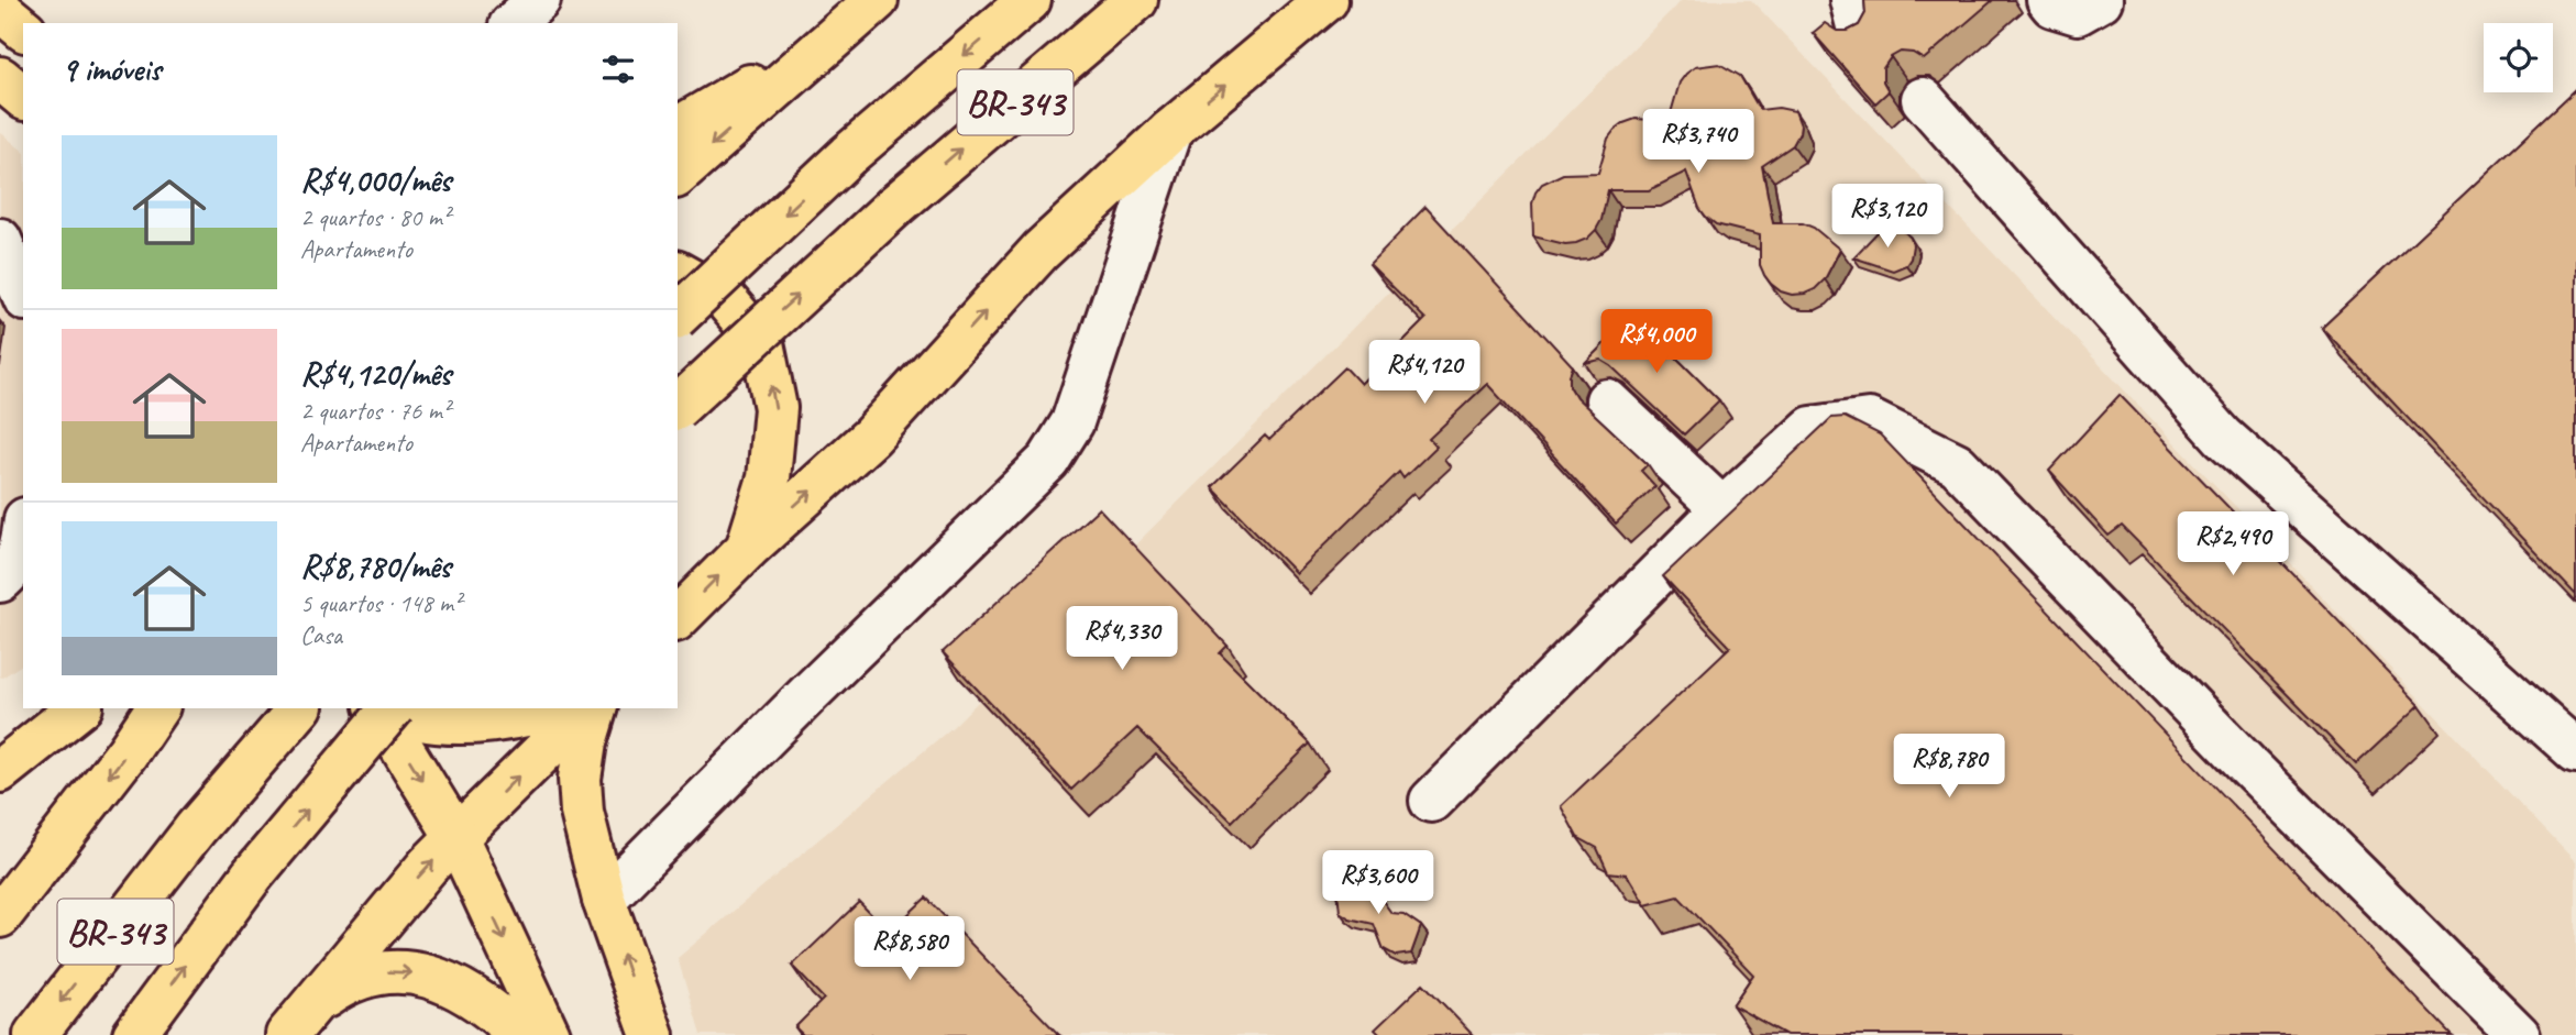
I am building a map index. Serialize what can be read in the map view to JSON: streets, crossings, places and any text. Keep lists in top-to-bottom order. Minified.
{"streets":{"main road":["BR-343"]},"page":{"heading":"9 imóveis","price":["R$3,740","R$3,120","R$4,000","R$4,120","R$2,490","R$4,330","R$8,780","R$3,600","R$8,580"],"list":[{"name":"R$4,000/mês","note":"2 quartos · 80 m² · Apartamento"},{"name":"R$4,120/mês","note":"2 quartos · 76 m² · Apartamento"},{"name":"R$8,780/mês","note":"5 quartos · 148 m² · Casa"}]}}
